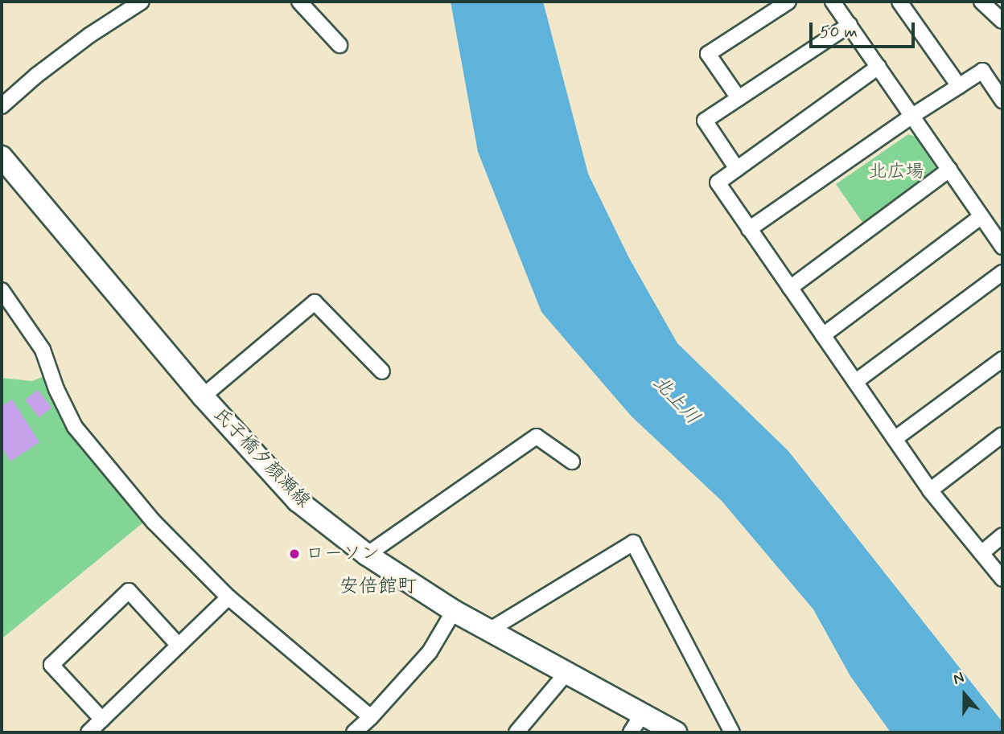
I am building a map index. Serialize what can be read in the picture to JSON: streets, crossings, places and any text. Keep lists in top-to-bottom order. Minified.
{"streets":{"main road":["氏子橋夕顔瀬線"]},"districts":["安倍館町"],"water":["北上川"],"parks":["北広場"],"places":["ローソン"],"scale_bar":"50 m","north":"top"}
